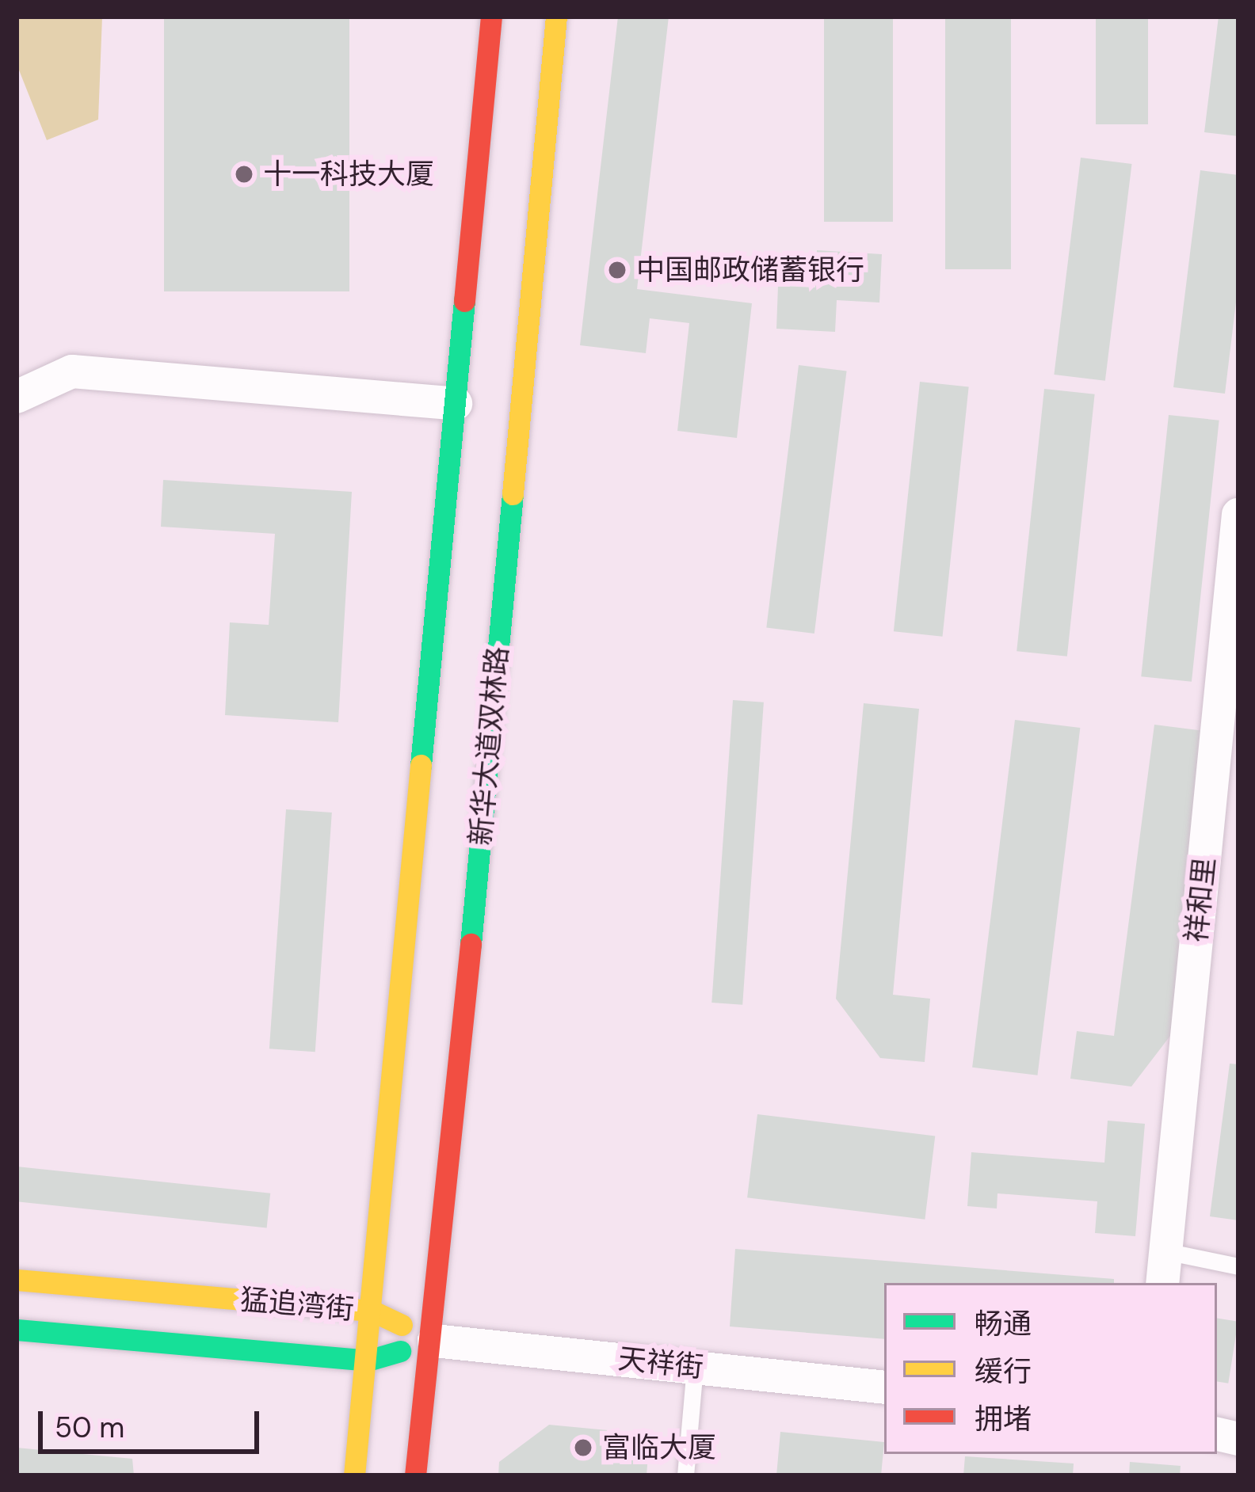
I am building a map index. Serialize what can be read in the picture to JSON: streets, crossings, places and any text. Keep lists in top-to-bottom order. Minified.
{"streets":{"main road":["新华大道双林路","猛追湾街"],"street":["祥和里","天祥街"]},"crossings":[["新华大道双林路","猛追湾街"],["新华大道双林路","天祥街"],["猛追湾街","天祥街"]],"places":["十一科技大厦","中国邮政储蓄银行","富临大厦"],"legend":["畅通","缓行","拥堵"],"scale_bar":"50 m"}
